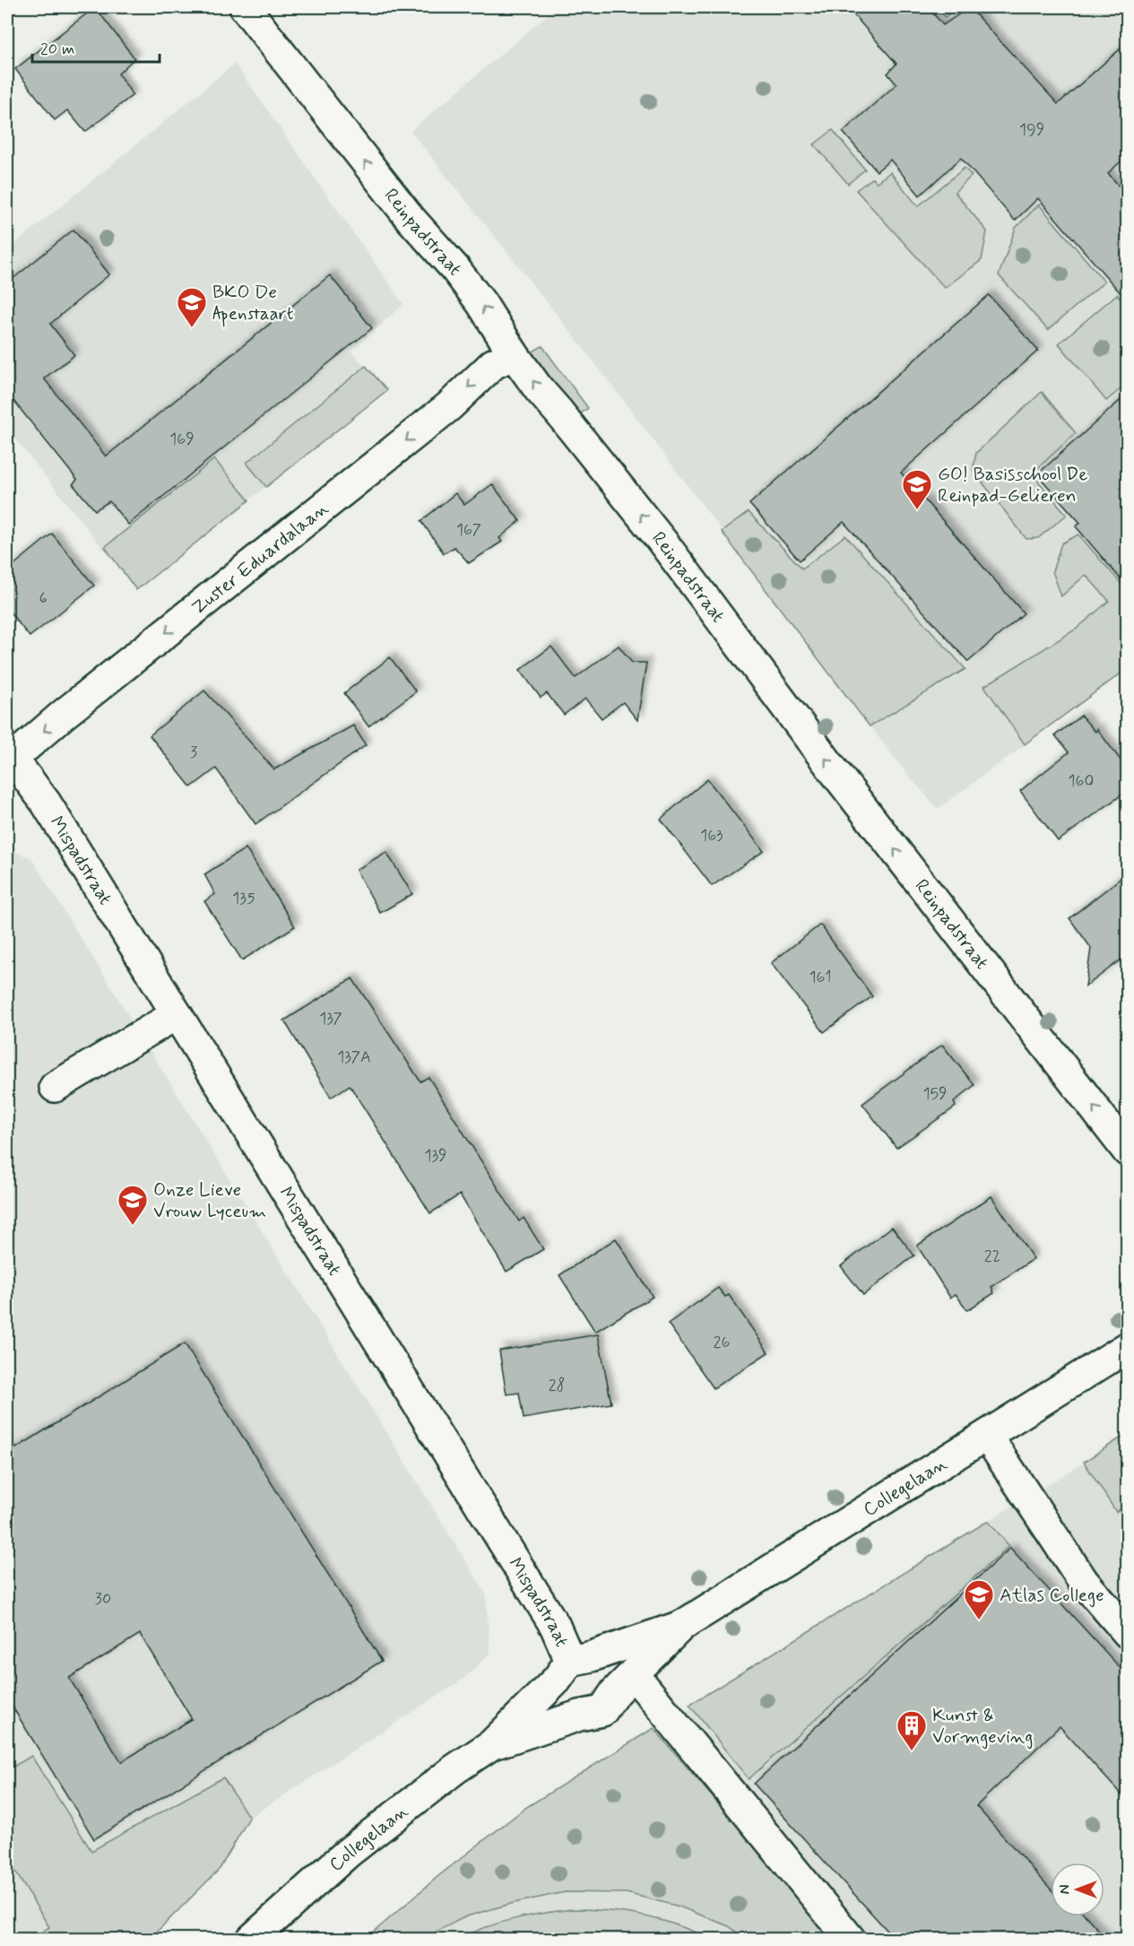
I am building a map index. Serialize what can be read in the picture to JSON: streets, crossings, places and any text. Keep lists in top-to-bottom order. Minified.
{"streets":{"street":["Reinpadstraat","Zuster Eduardalaan","Mispadstraat","Collegelaan"]},"crossings":[["Reinpadstraat","Zuster Eduardalaan"],["Zuster Eduardalaan","Mispadstraat"],["Mispadstraat","Collegelaan"]],"one_way":["Reinpadstraat","Zuster Eduardalaan"],"places":{"school or university":["BKO De Apenstaart","GO! Basisschool De Reinpad-Gelieren","Onze Lieve Vrouw Lyceum","Atlas College"],"building":["Kunst & Vormgeving"]},"house_numbers":["199","169","167","6","3","160","163","135","161","137","137A","159","139","22","26","28","30"],"scale_bar":"20 m","north":"left"}
